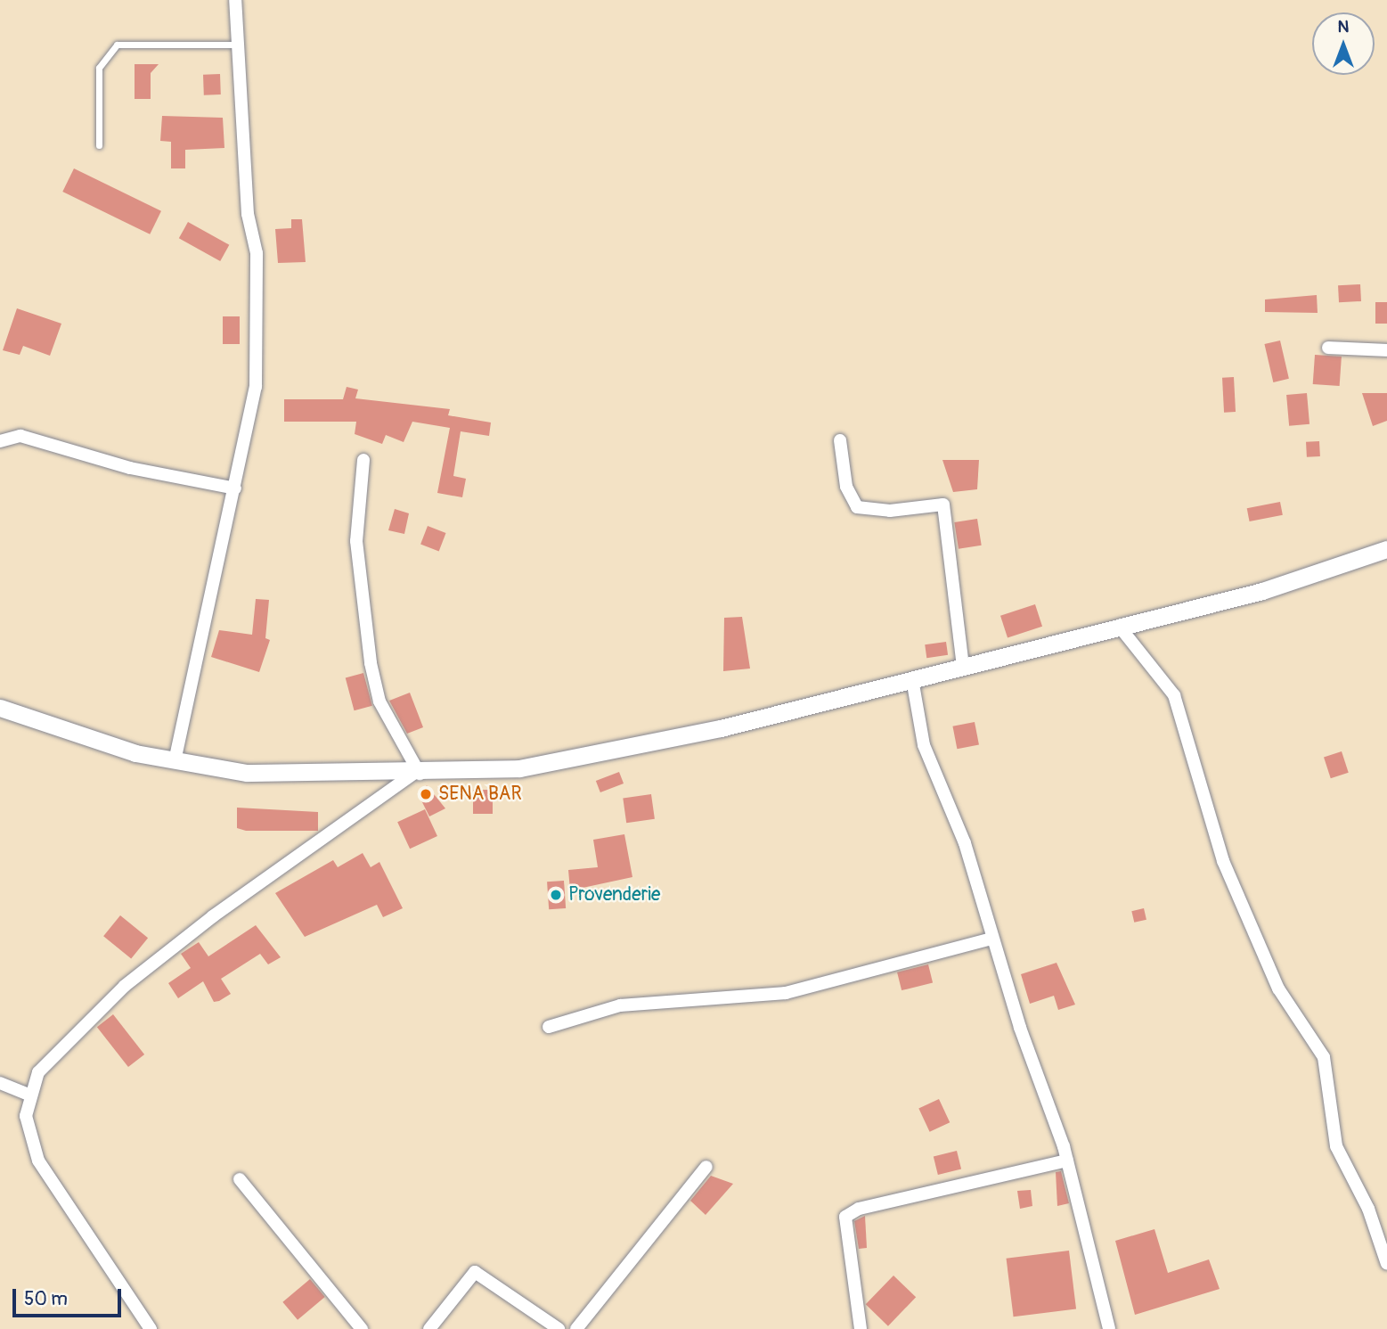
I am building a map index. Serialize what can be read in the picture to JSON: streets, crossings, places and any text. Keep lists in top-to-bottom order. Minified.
{"places":["SENA BAR","Provenderie"],"scale_bar":"50 m","north":"top"}
